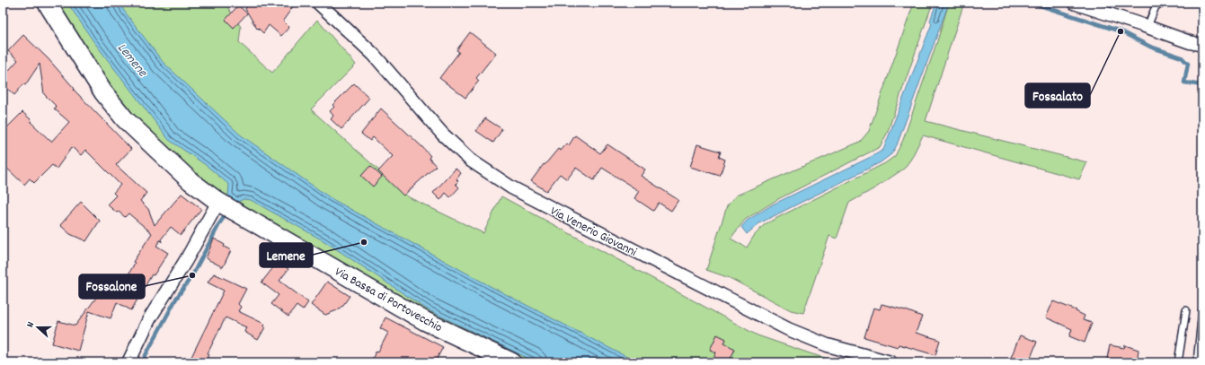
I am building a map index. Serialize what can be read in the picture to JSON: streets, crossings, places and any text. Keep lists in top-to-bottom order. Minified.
{"streets":{"street":["Via Venerio Giovanni","Via Bassa di Portovecchio"]},"water":["Lemene"],"places":["Fossalato","Lemene","Fossalone"],"north":"left"}
